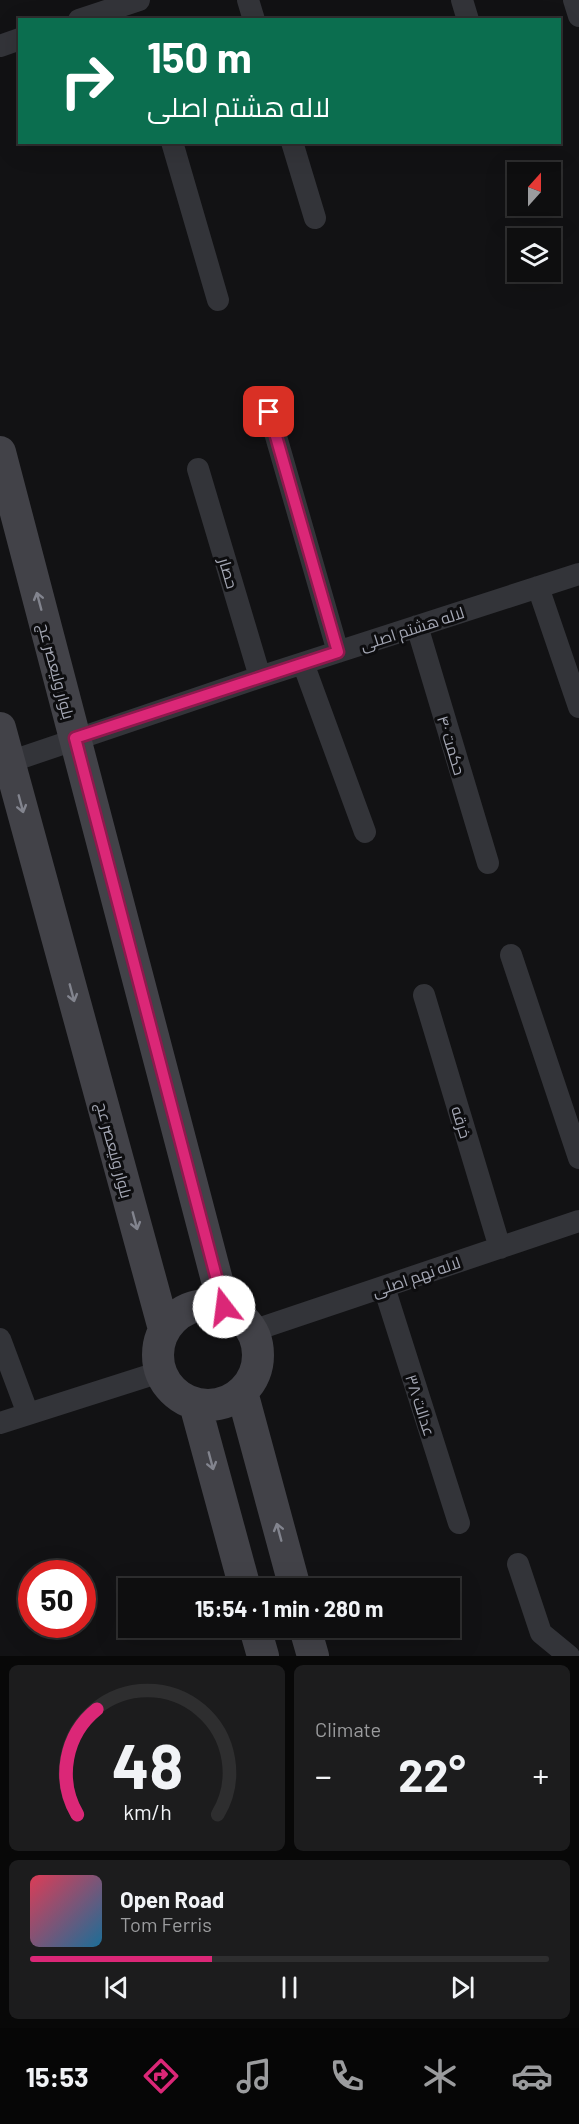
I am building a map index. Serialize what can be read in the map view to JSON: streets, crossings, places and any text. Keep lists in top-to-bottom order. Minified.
{"streets":{"main road":["بلوار ولیعصر عج"],"street":["حصار","لاله هشتم اصلی","حکمت ۴۰","خرقه","لاله نهم اصلی","عدالت ٣٨"]},"crossings":[["حصار","لاله هشتم اصلی"],["لاله هشتم اصلی","بلوار ولیعصر عج"],["لاله هشتم اصلی","حکمت ۴۰"],["بلوار ولیعصر عج","لاله نهم اصلی"],["خرقه","لاله نهم اصلی"],["لاله نهم اصلی","عدالت ٣٨"]],"north":"top","page":{"turn":["150 m","لاله هشتم اصلی"],"limit":"50","trip":"15:54 · 1 min · 280 m","tile":"Climate","heat":["−","22°","+"],"song":["Open Road","Tom Ferris"],"tabs":"15:53","gauge":["48","km/h"]}}
